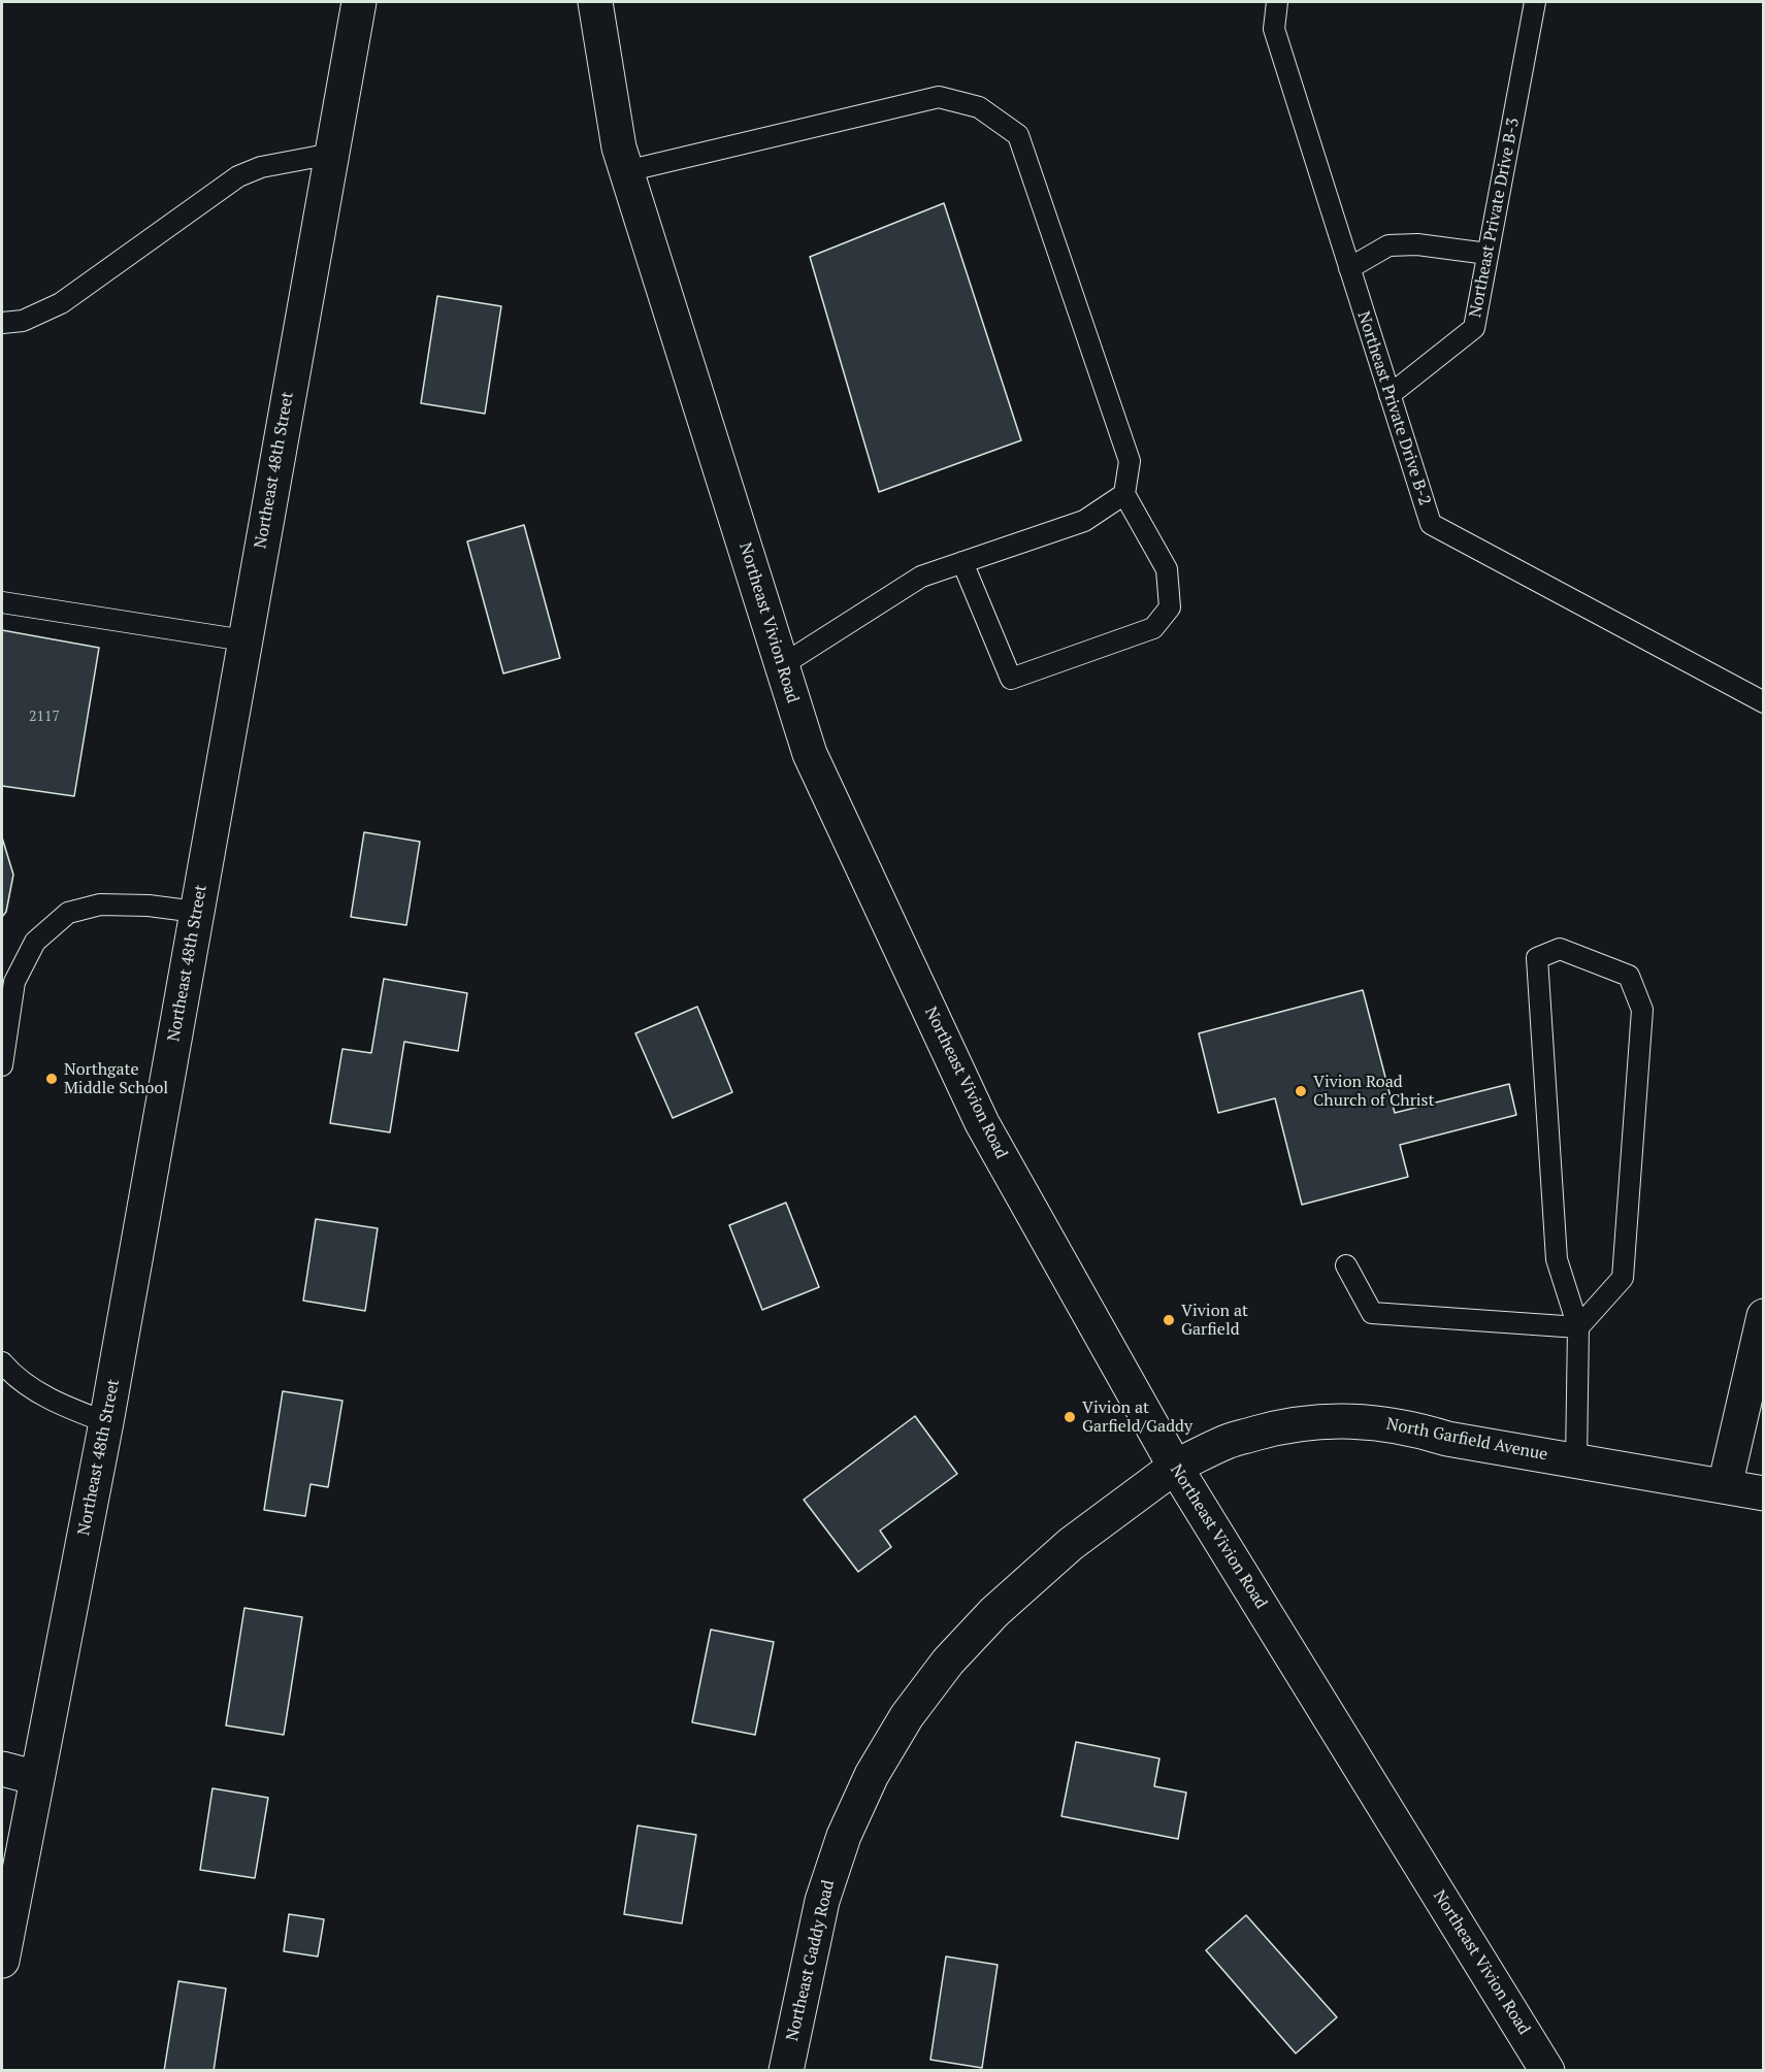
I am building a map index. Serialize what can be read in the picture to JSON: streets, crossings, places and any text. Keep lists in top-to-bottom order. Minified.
{"streets":{"street":["Northeast 48th Street","Northeast Vivion Road","North Garfield Avenue","Northeast Gaddy Road"],"lane":["Northeast Private Drive B-3","Northeast Private Drive B-2"]},"crossings":[["Northeast Private Drive B-3","Northeast Private Drive B-2"],["Northeast Vivion Road","North Garfield Avenue"],["Northeast Vivion Road","Northeast Gaddy Road"],["North Garfield Avenue","Northeast Gaddy Road"]],"places":["Northgate Middle School","Vivion Road Church of Christ","Vivion at Garfield","Vivion at Garfield/Gaddy"],"house_numbers":["2117"]}
